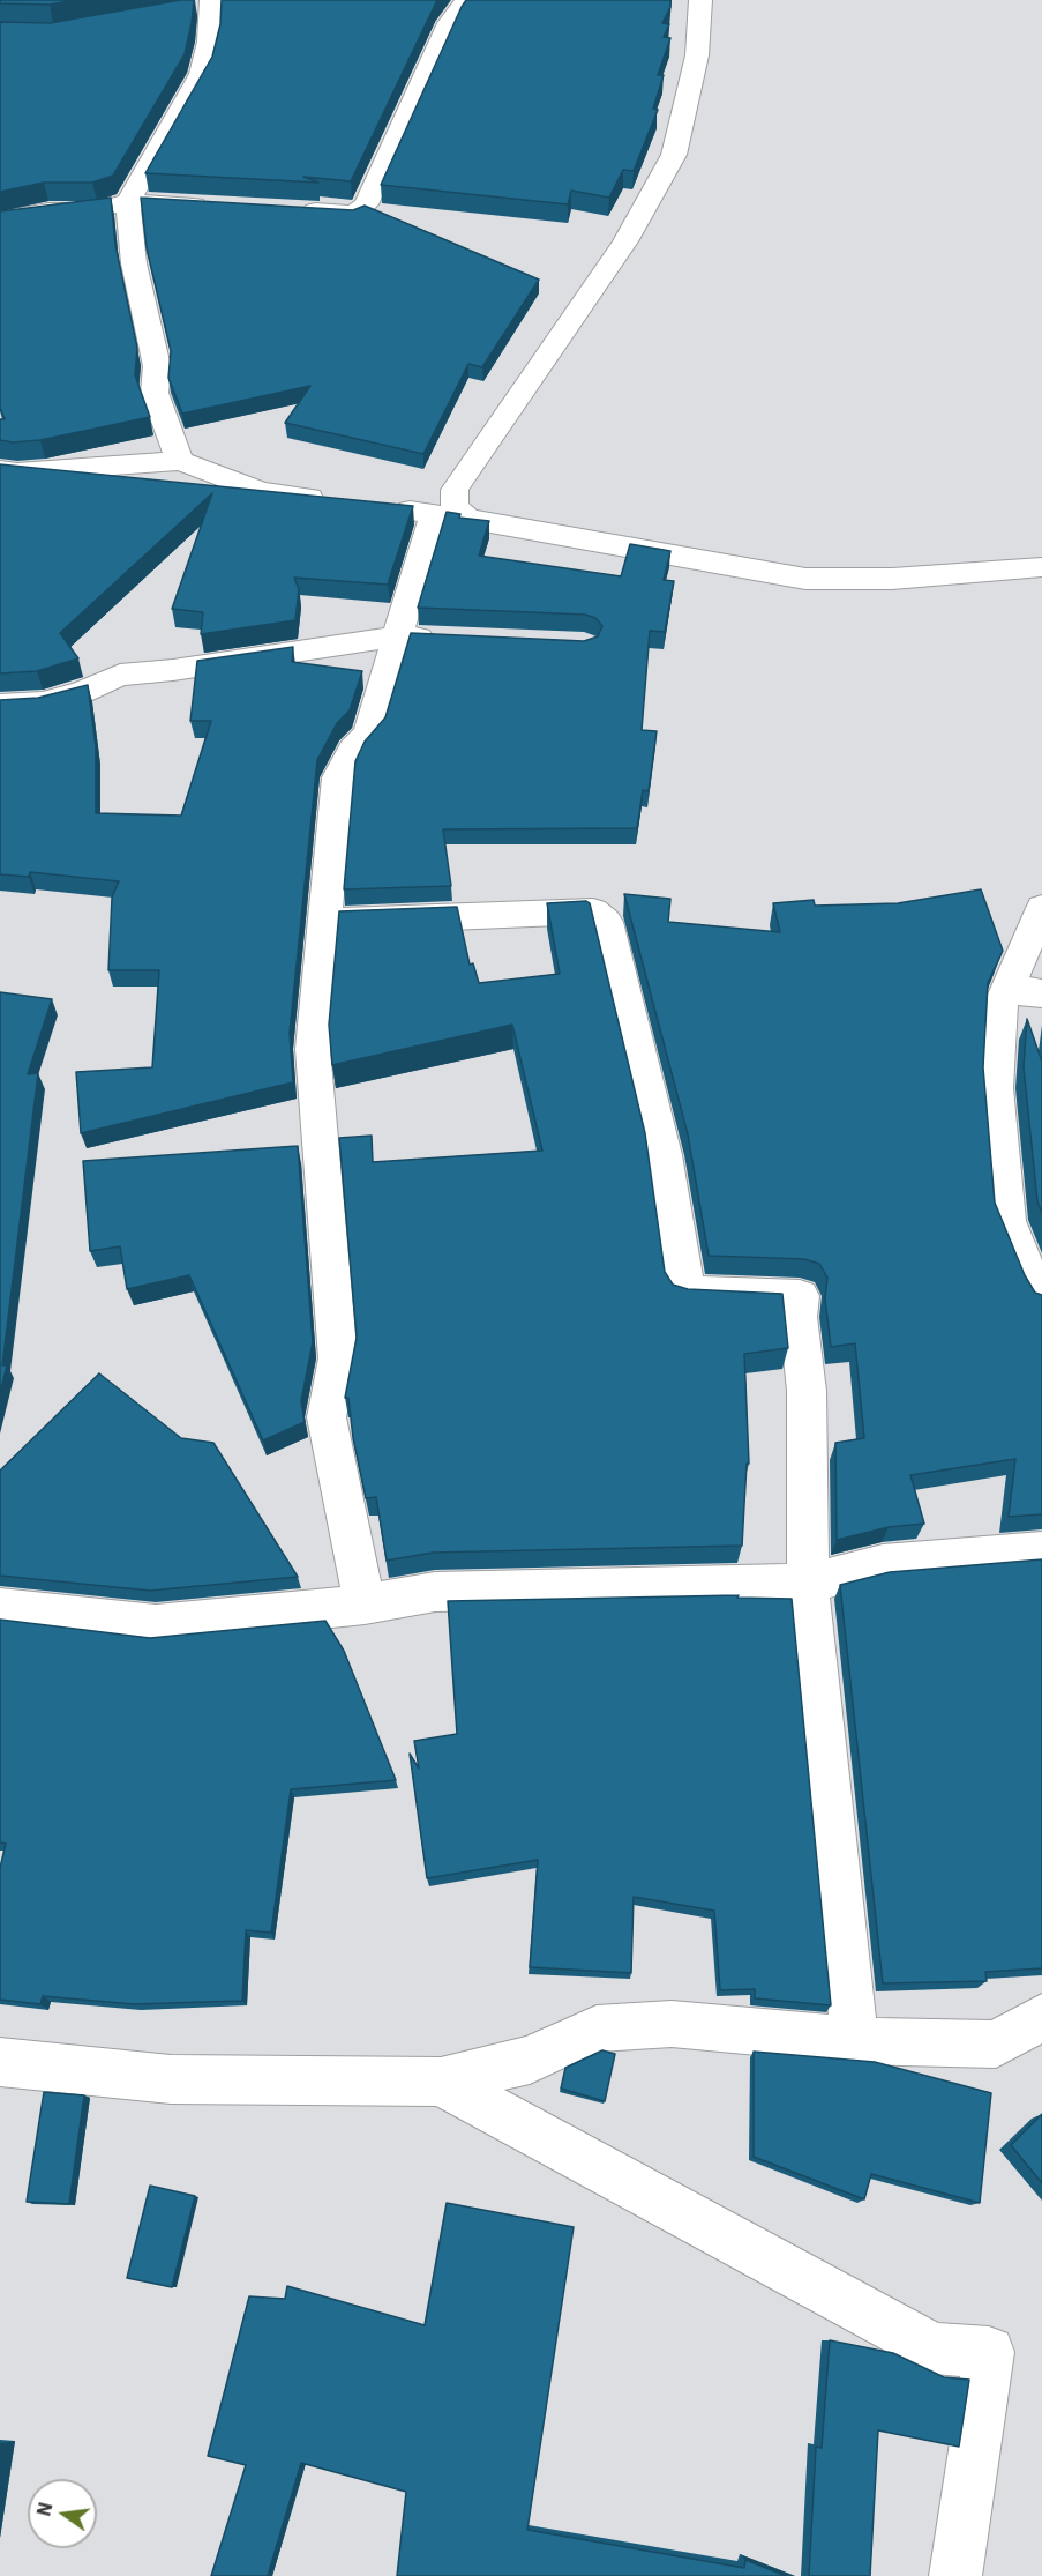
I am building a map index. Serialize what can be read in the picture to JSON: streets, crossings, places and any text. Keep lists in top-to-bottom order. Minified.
{"north":"left"}
